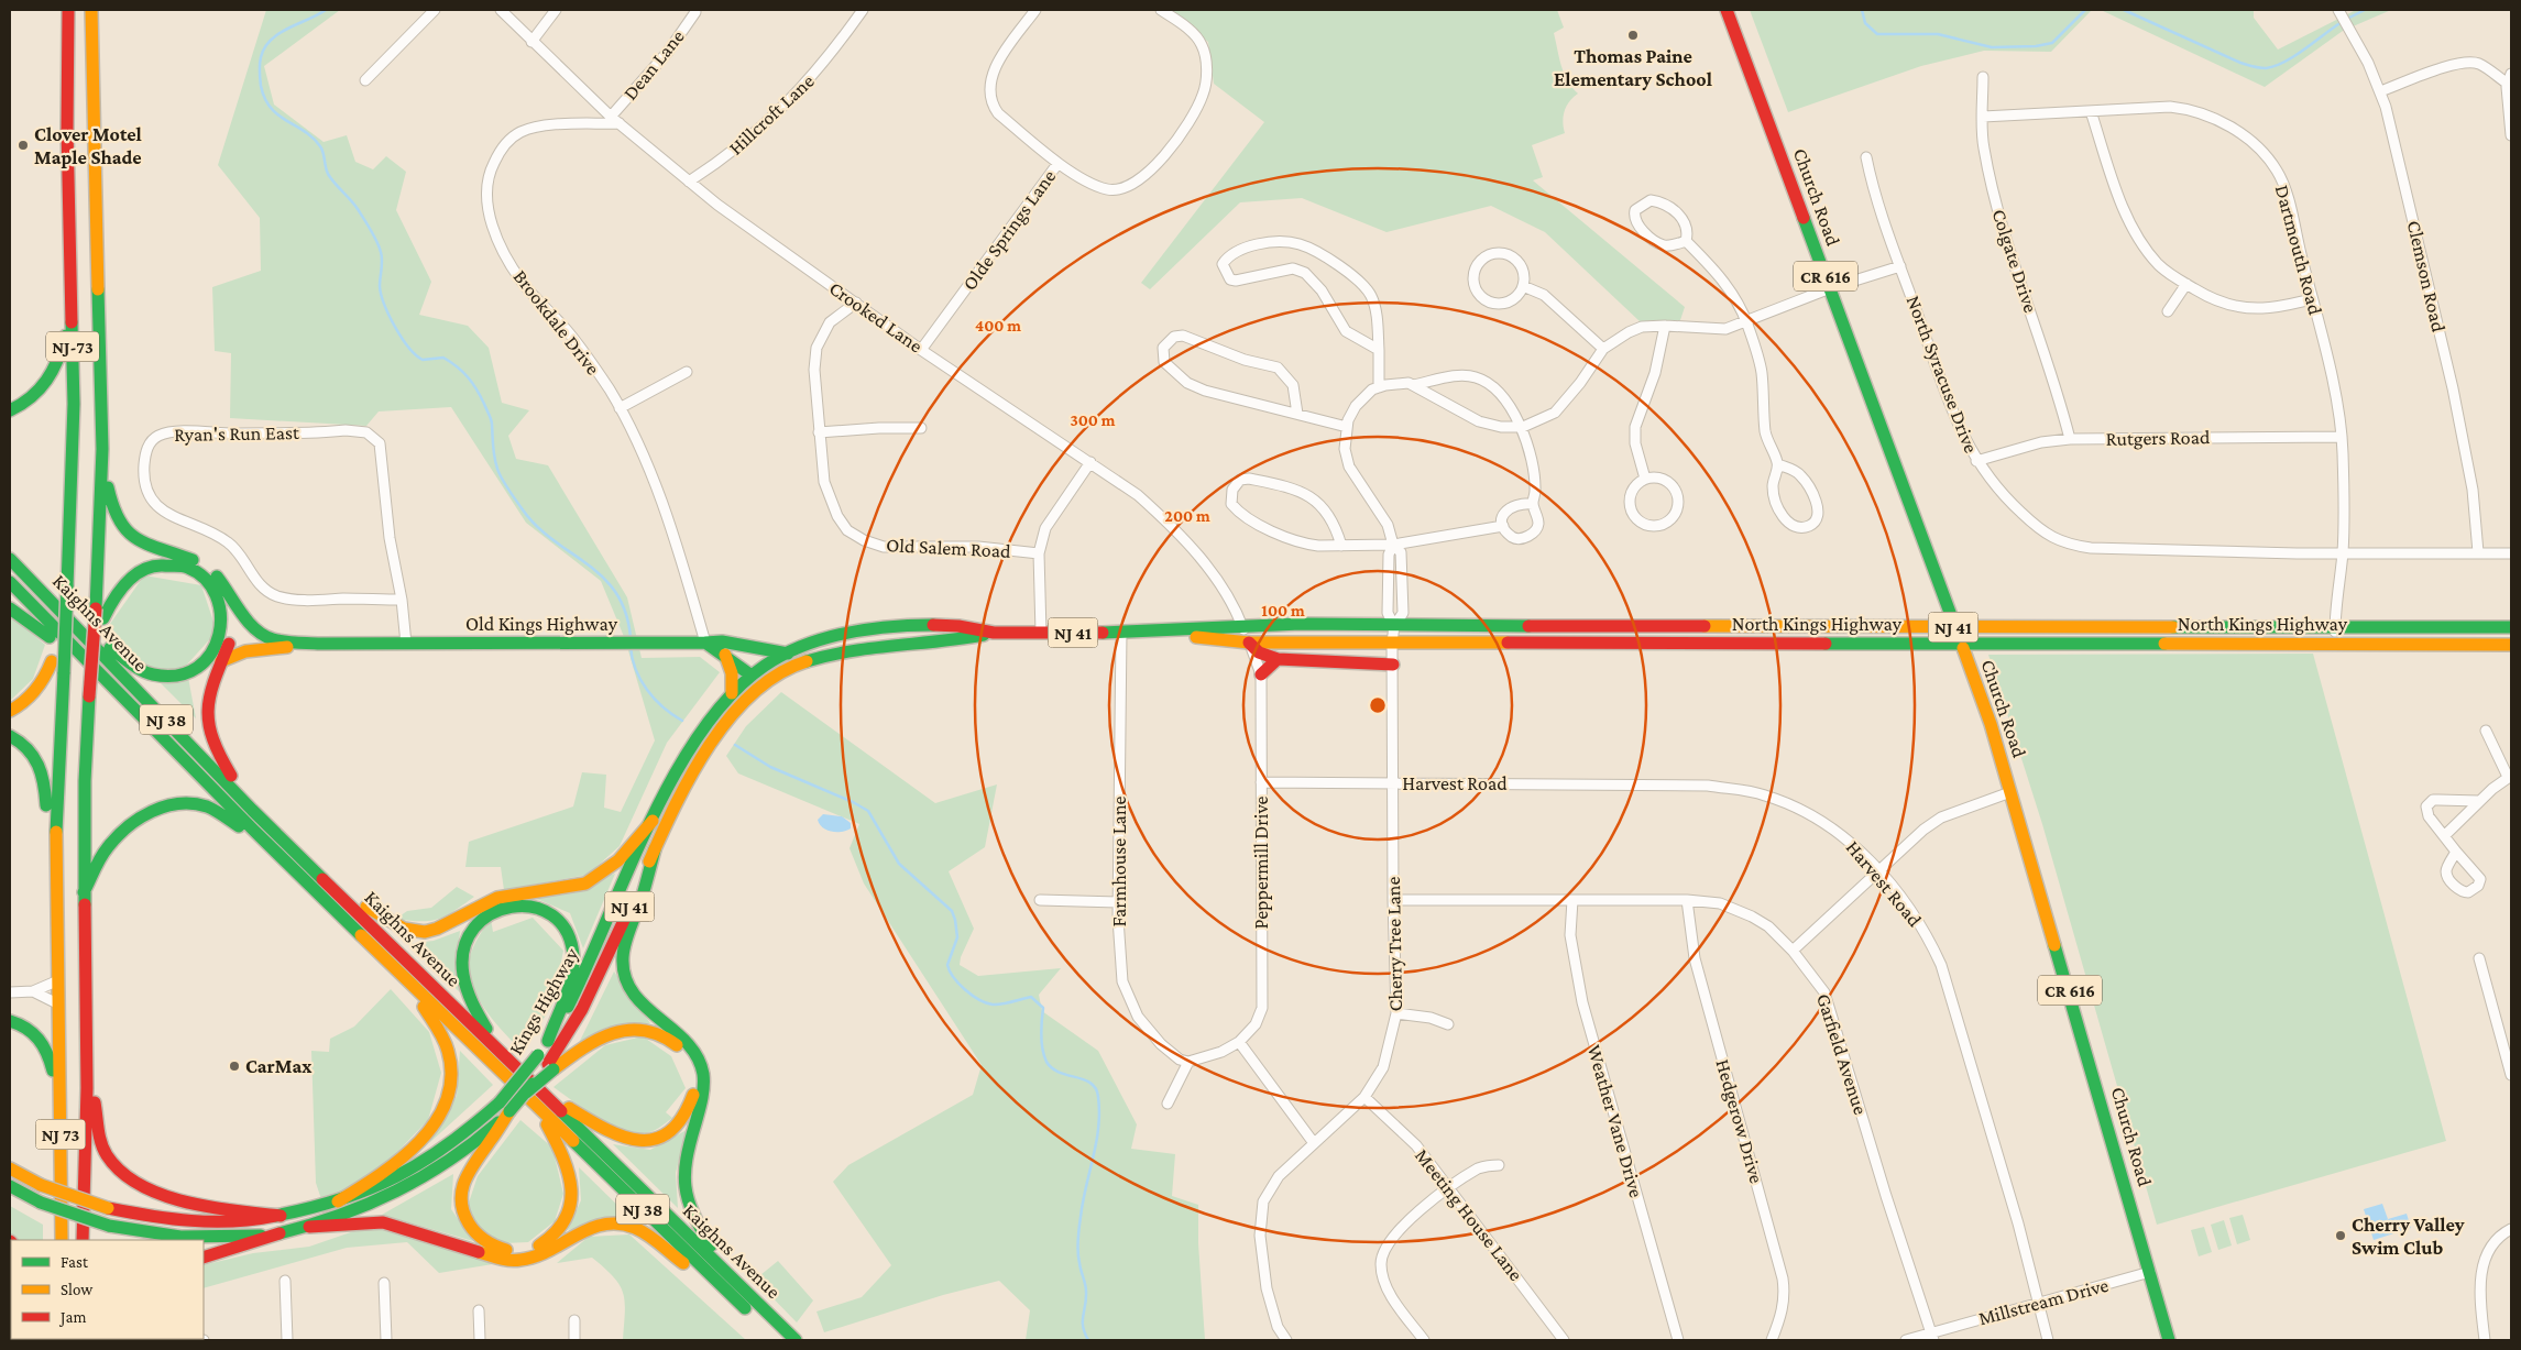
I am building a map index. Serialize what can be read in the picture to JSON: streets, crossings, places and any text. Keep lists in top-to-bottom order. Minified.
{"streets":{"main road":["Church Road","CR 616","NJ-73","Kaighns Avenue","Old Kings Highway","North Kings Highway","NJ 41","NJ 38","Kings Highway","NJ 73"],"street":["Dean Lane","Hillcroft Lane","Olde Springs Lane","Dartmouth Road","Colgate Drive","Clemson Road","Crooked Lane","Brookdale Drive","North Syracuse Drive","Ryan's Run East","Rutgers Road","Old Salem Road","Harvest Road","Farmhouse Lane","Peppermill Drive","Cherry Tree Lane","Garfield Avenue","Weather Vane Drive","Hedgerow Drive","Meeting House Lane","Millstream Drive"]},"crossings":[["Dean Lane","Crooked Lane"],["Hillcroft Lane","Crooked Lane"],["Church Road","North Kings Highway"],["Church Road","Millstream Drive"],["Olde Springs Lane","Crooked Lane"],["Dartmouth Road","Colgate Drive"],["Dartmouth Road","North Syracuse Drive"],["Dartmouth Road","Rutgers Road"],["Dartmouth Road","North Kings Highway"],["Colgate Drive","Rutgers Road"],["Clemson Road","North Syracuse Drive"],["Crooked Lane","Brookdale Drive"],["Crooked Lane","Old Salem Road"],["Crooked Lane","North Kings Highway"],["Crooked Lane","Peppermill Drive"],["Brookdale Drive","Old Kings Highway"],["NJ-73","NJ 73"],["North Syracuse Drive","Rutgers Road"],["Ryan's Run East","Old Kings Highway"],["Old Kings Highway","North Kings Highway"],["North Kings Highway","NJ 41"],["North Kings Highway","Farmhouse Lane"],["North Kings Highway","Peppermill Drive"],["North Kings Highway","Cherry Tree Lane"],["North Kings Highway","Kings Highway"],["NJ 41","Kings Highway"],["Harvest Road","Peppermill Drive"],["Harvest Road","Cherry Tree Lane"],["Harvest Road","Millstream Drive"],["Farmhouse Lane","Peppermill Drive"],["Cherry Tree Lane","Garfield Avenue"],["Cherry Tree Lane","Meeting House Lane"],["Garfield Avenue","Weather Vane Drive"],["Garfield Avenue","Hedgerow Drive"],["Garfield Avenue","Millstream Drive"]],"places":["Thomas Paine Elementary School","Clover Motel Maple Shade","CarMax","Cherry Valley Swim Club"],"legend":["Fast","Slow","Jam"],"rings":["400 m","300 m","200 m","100 m"]}
